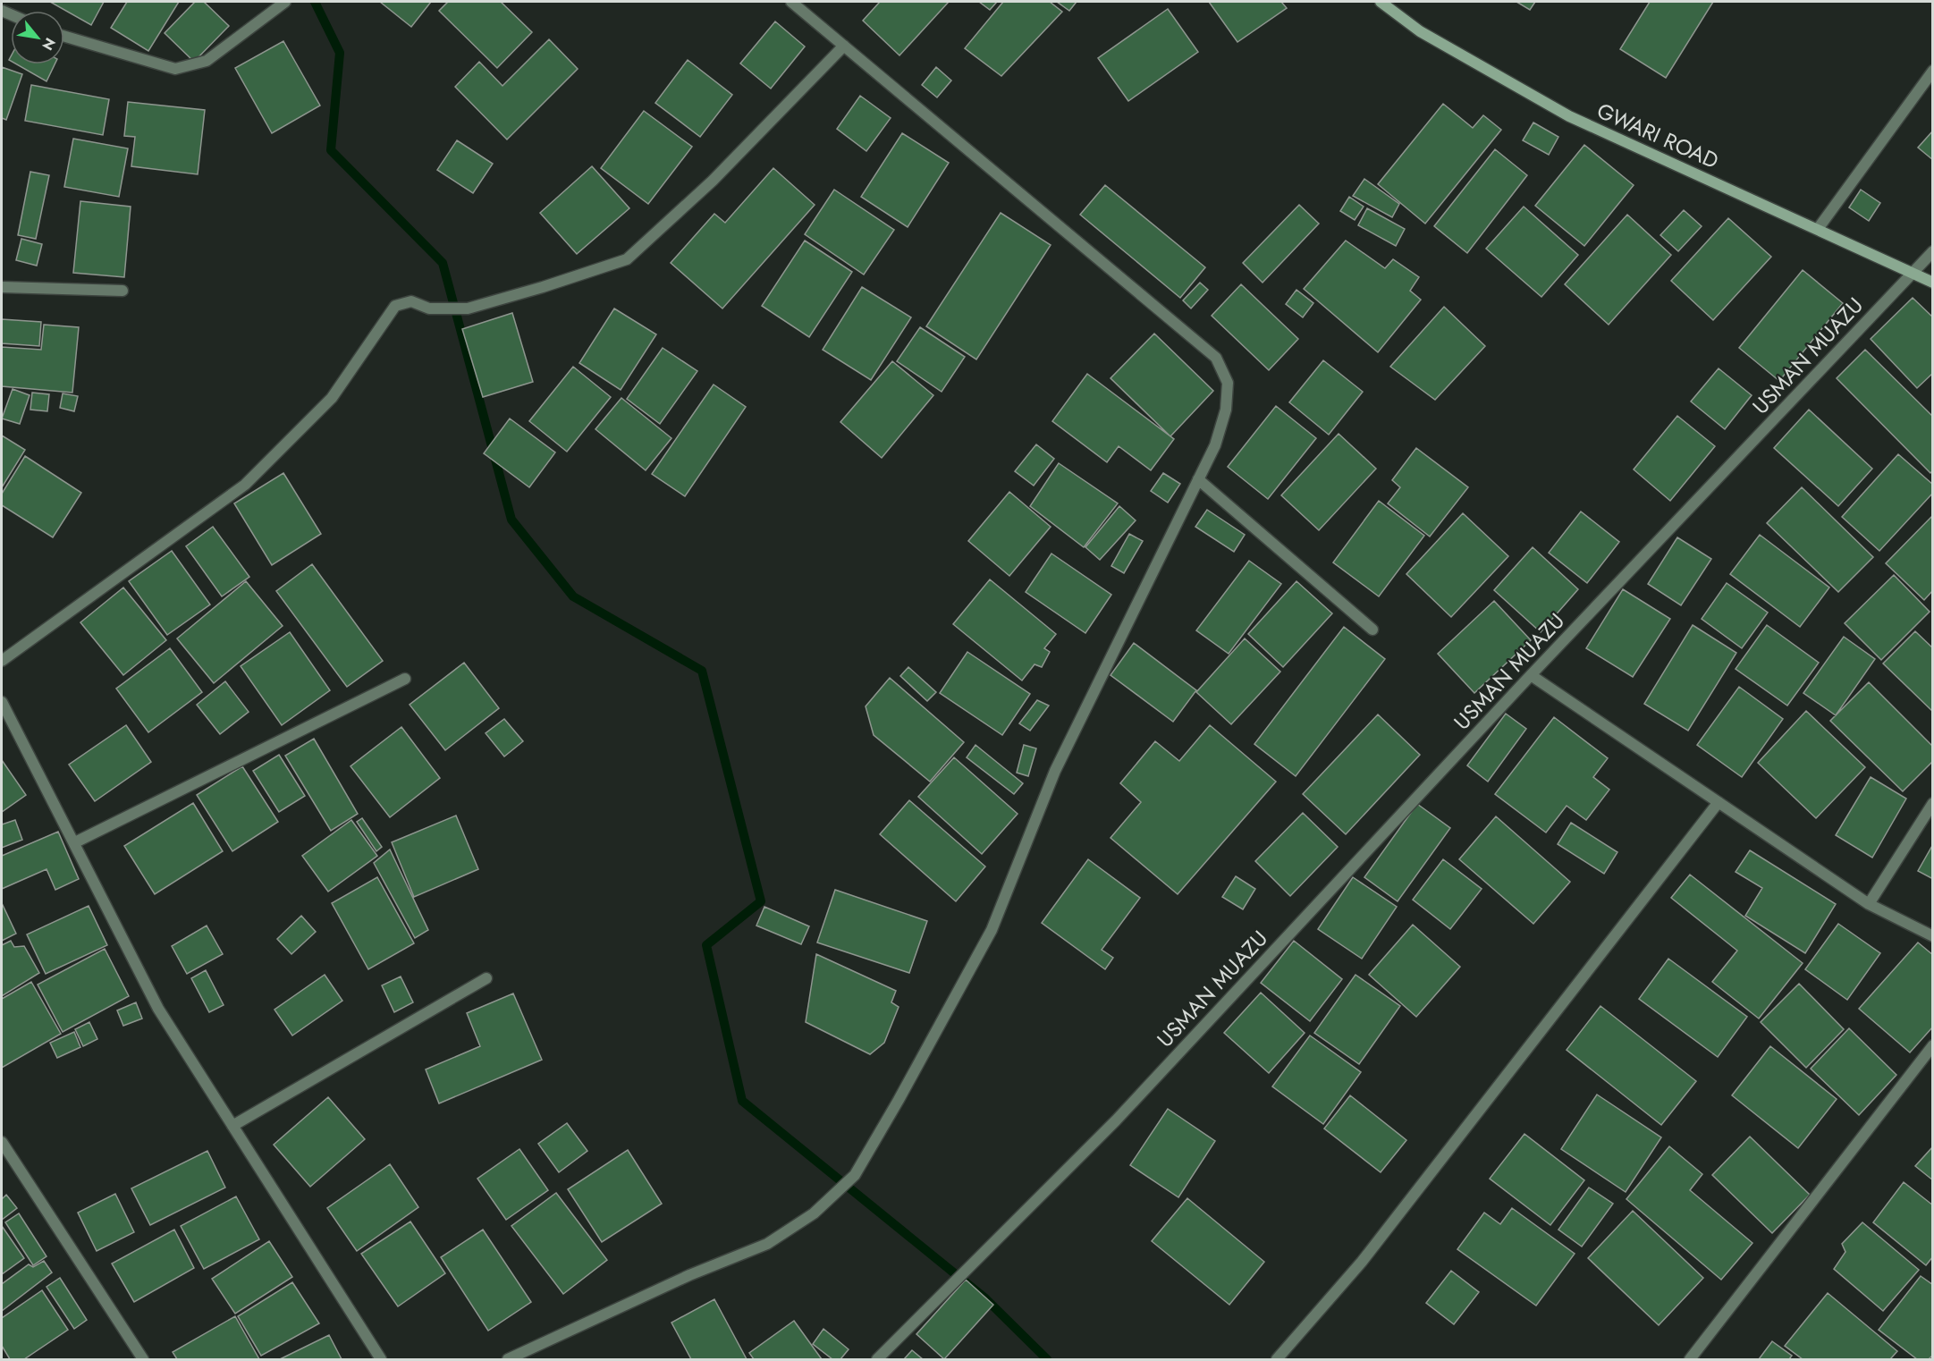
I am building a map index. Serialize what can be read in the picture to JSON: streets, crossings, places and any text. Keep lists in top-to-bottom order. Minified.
{"streets":{"street":["GWARI ROAD","USMAN MUAZU"]},"crossings":[["GWARI ROAD","USMAN MUAZU"]],"north":"bottom right"}
